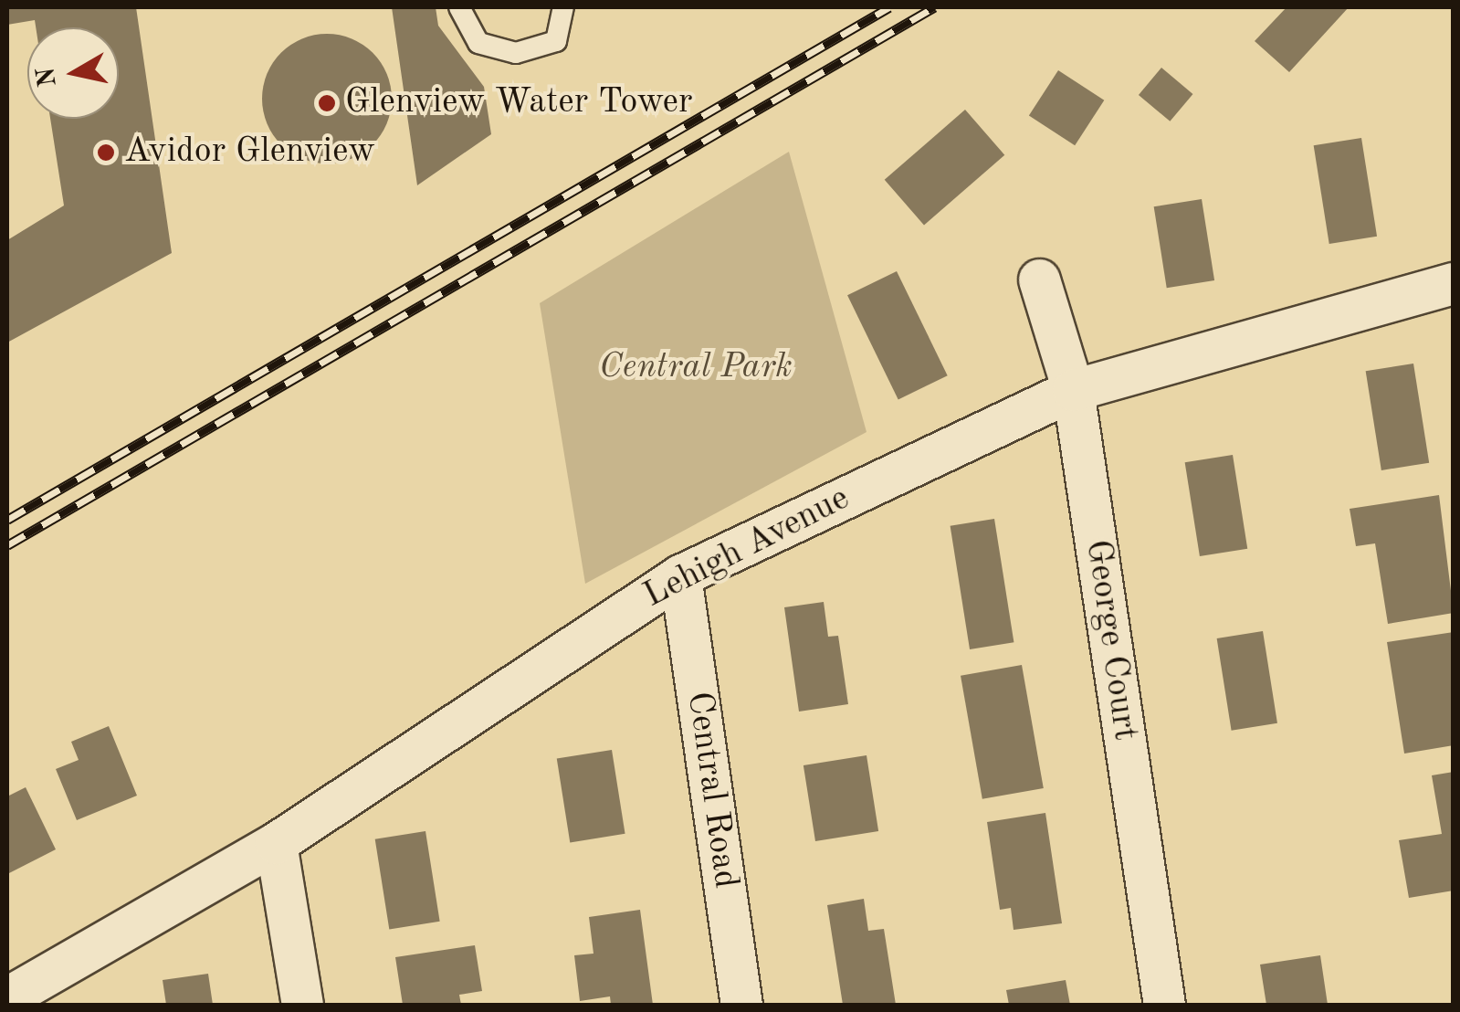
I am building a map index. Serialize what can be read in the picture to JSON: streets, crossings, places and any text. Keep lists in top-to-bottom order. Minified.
{"streets":{"street":["Lehigh Avenue","George Court","Central Road"]},"crossings":[["Lehigh Avenue","George Court"],["Lehigh Avenue","Central Road"]],"parks":["Central Park"],"places":["Glenview Water Tower","Avidor Glenview"],"north":"left"}
